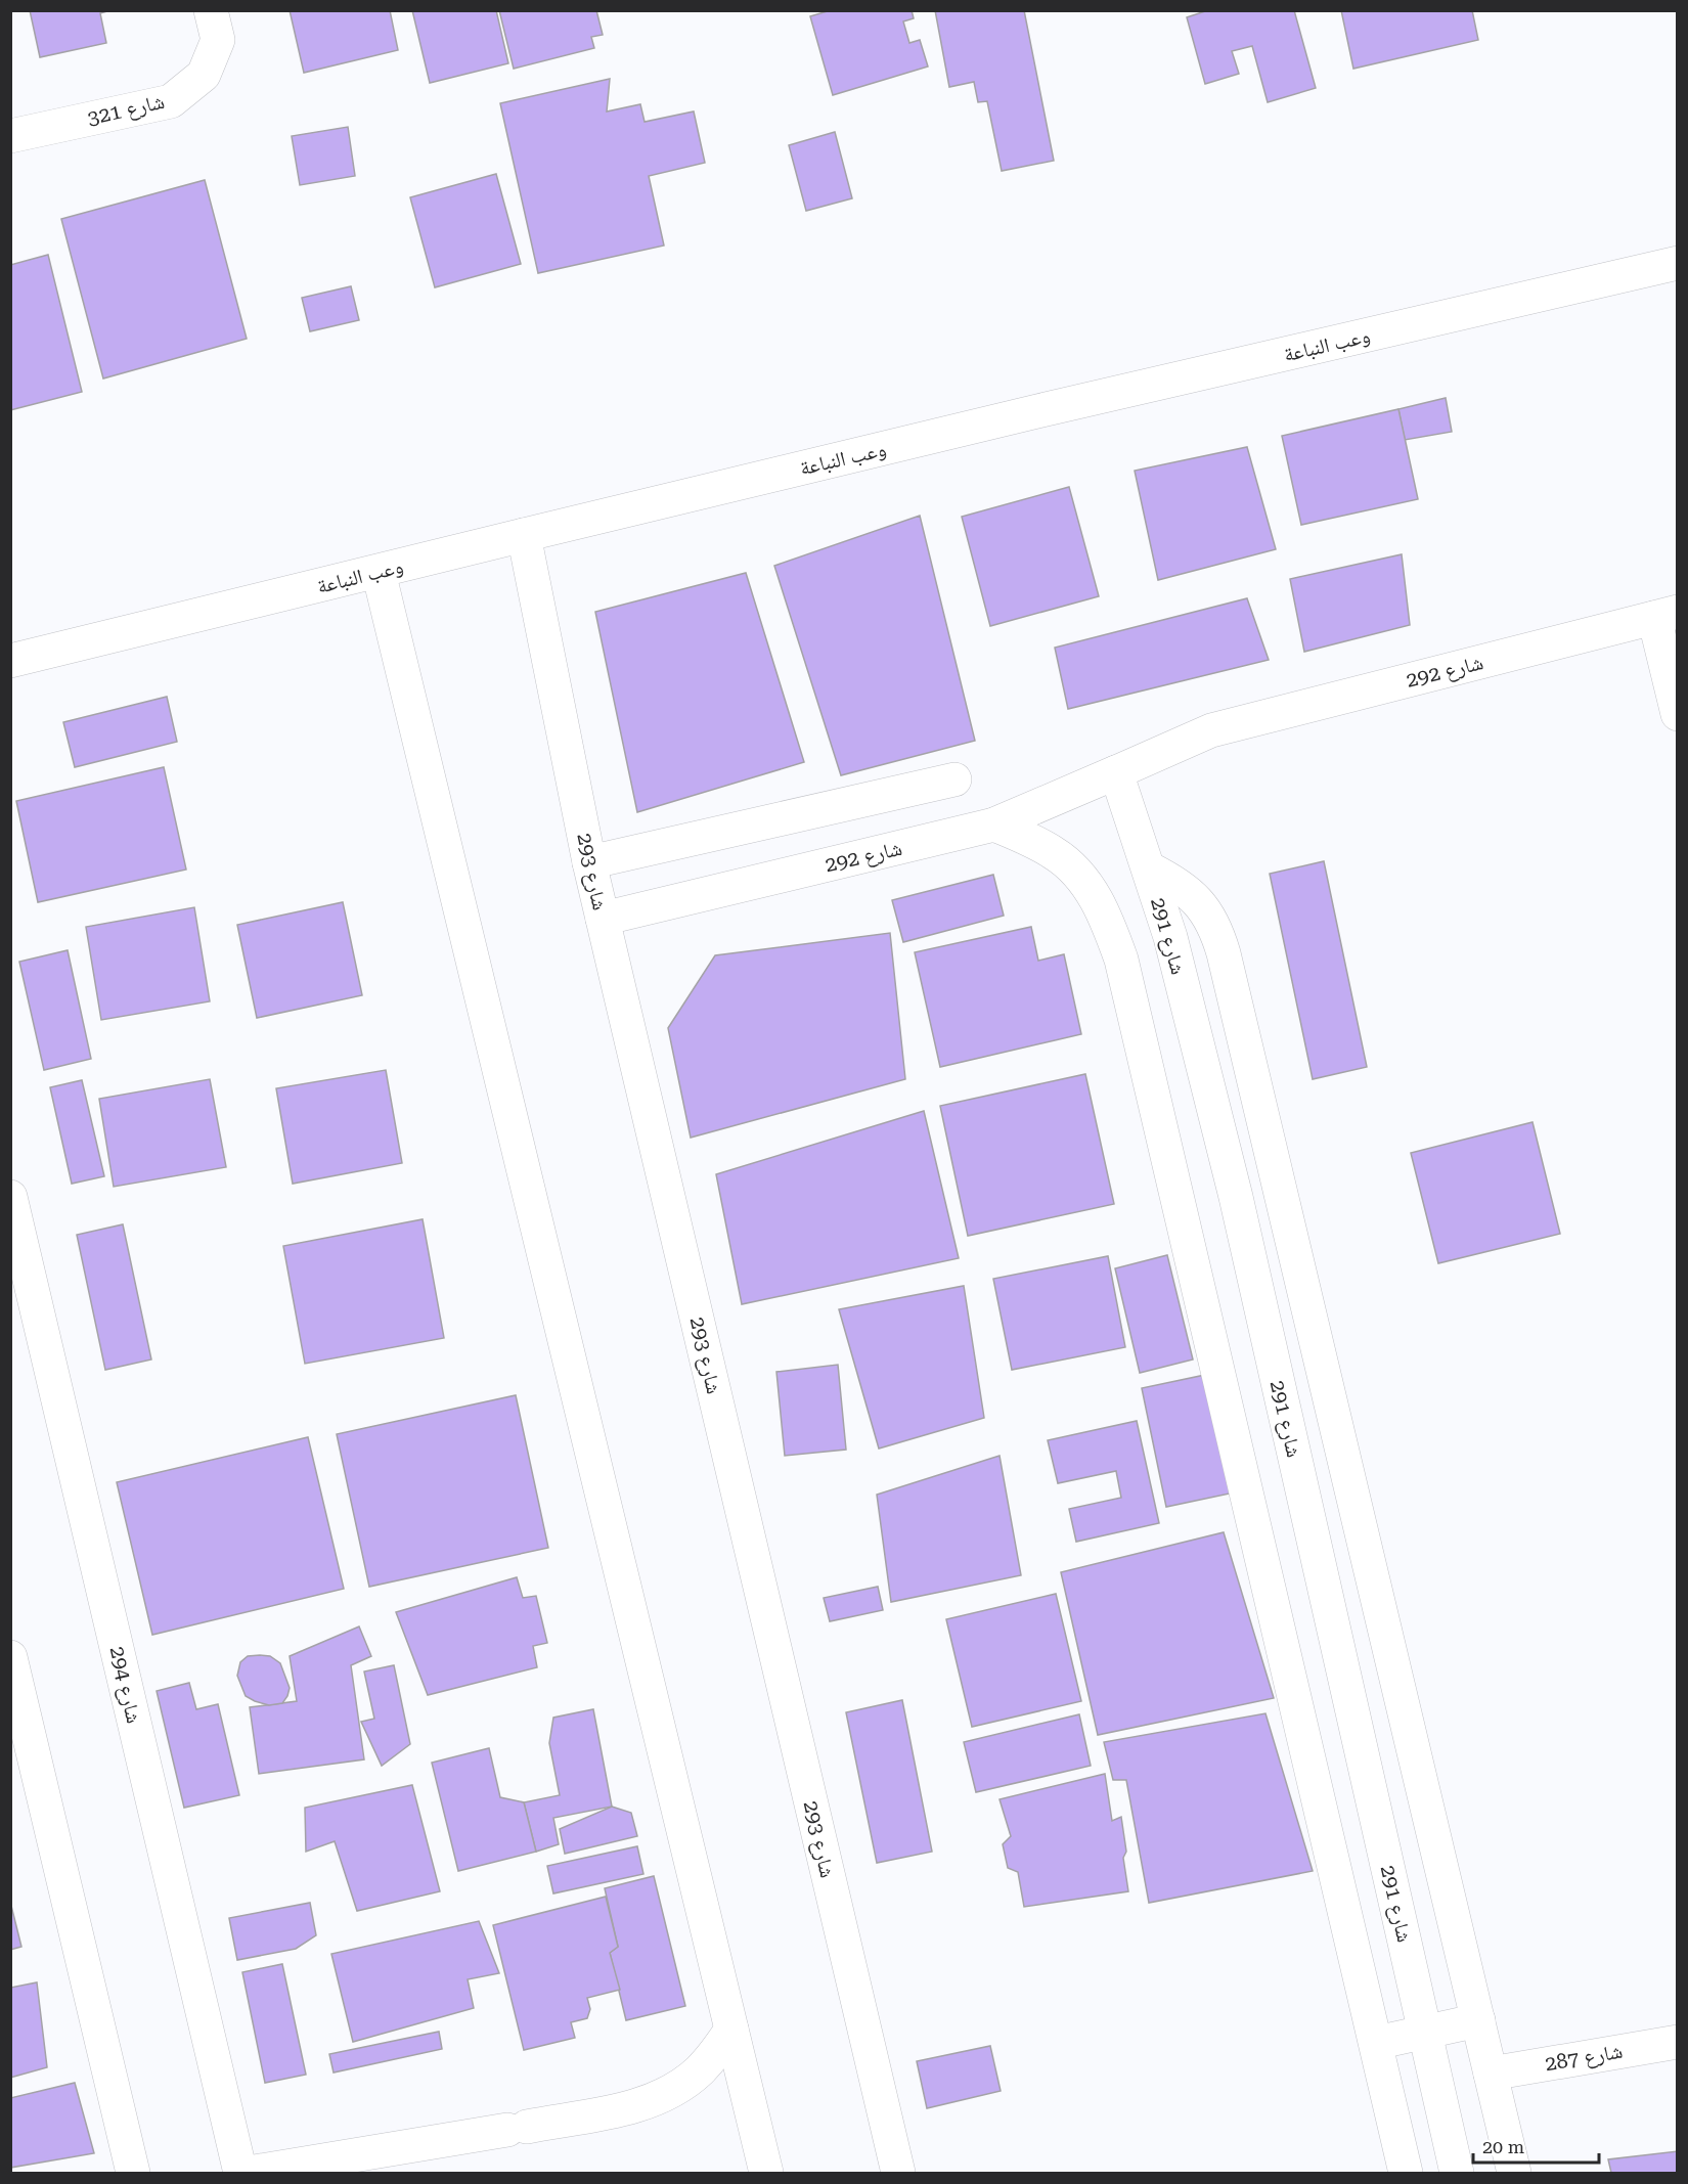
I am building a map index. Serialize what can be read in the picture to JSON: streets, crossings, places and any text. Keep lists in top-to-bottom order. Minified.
{"streets":{"street":["شارع 321","وعب النباعة","شارع 292","شارع 293","شارع 291","شارع 294","شارع 287"]},"crossings":[["وعب النباعة","شارع 293"],["شارع 292","شارع 293"],["شارع 292","شارع 291"]],"scale_bar":"20 m"}
